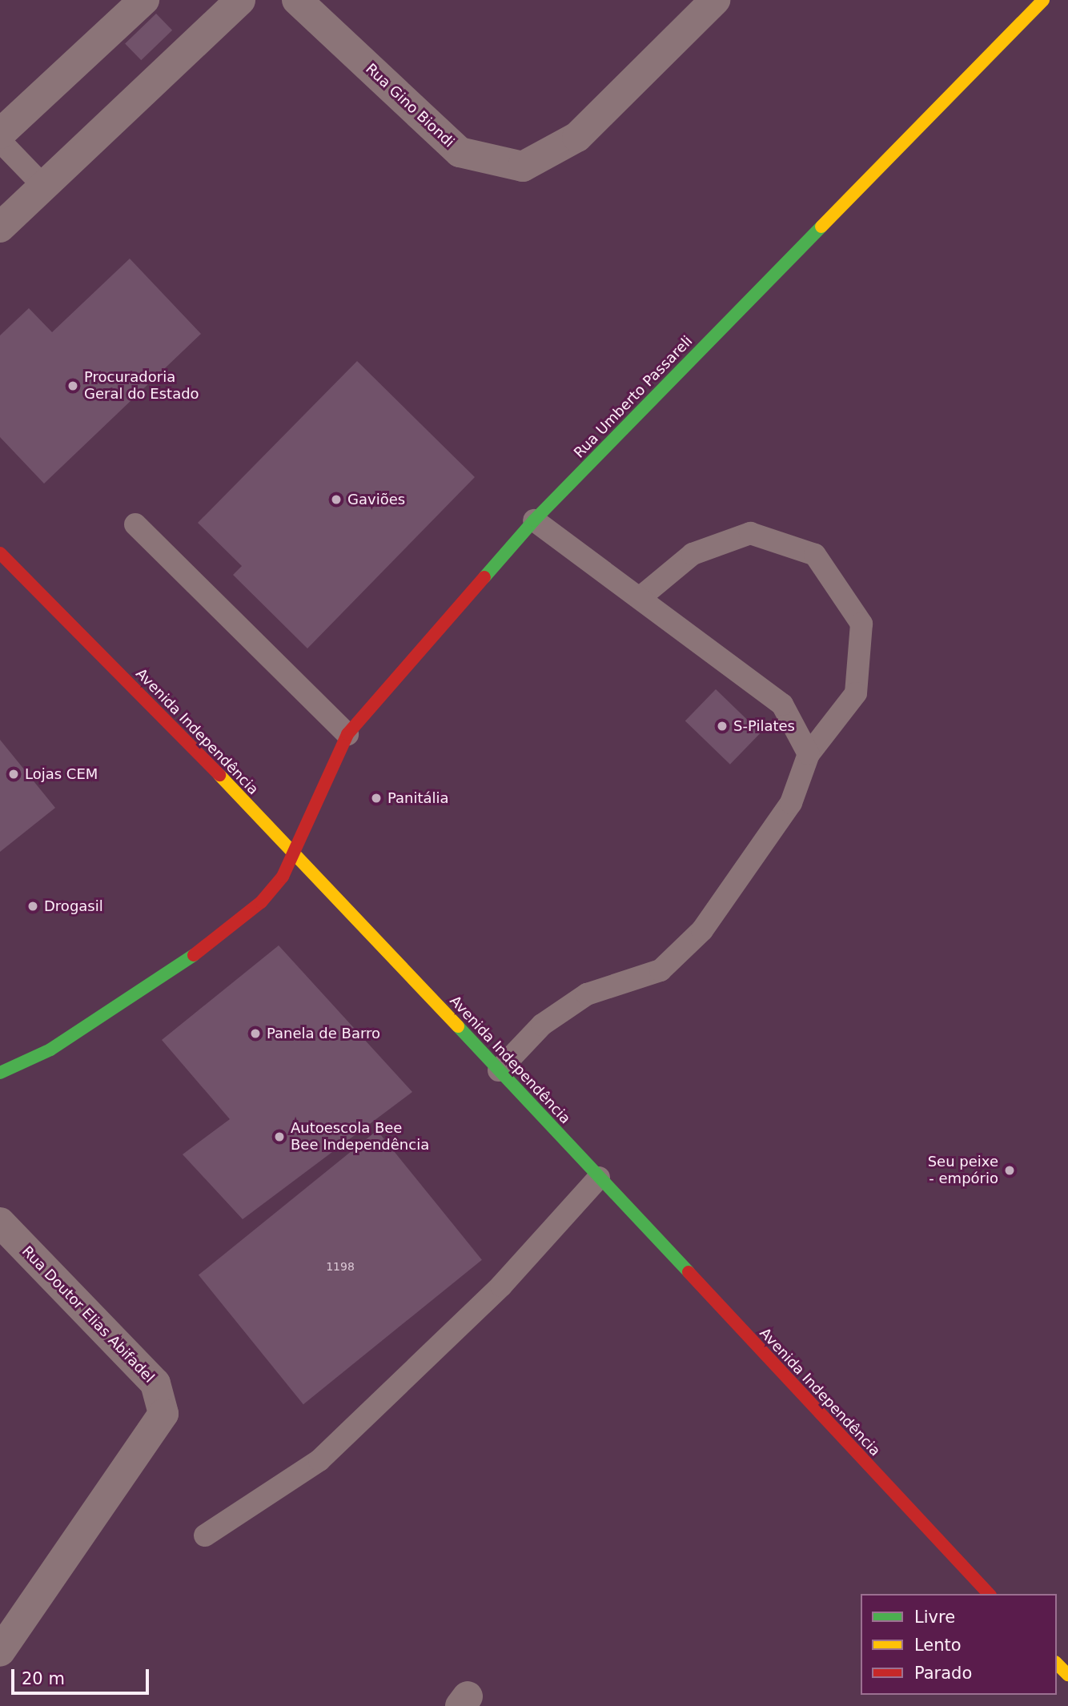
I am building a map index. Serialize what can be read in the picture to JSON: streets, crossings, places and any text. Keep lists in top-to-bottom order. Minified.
{"streets":{"street":["Rua Gino Biondi","Rua Umberto Passareli","Avenida Independência","Rua Doutor Elias Abifadel"]},"crossings":[["Rua Umberto Passareli","Avenida Independência"]],"places":["Procuradoria Geral do Estado","Gaviões","S-Pilates","Lojas CEM","Panitália","Drogasil","Panela de Barro","Autoescola Bee Bee Independência","Seu peixe - empório"],"house_numbers":["1198"],"legend":["Livre","Lento","Parado"],"scale_bar":"20 m"}
